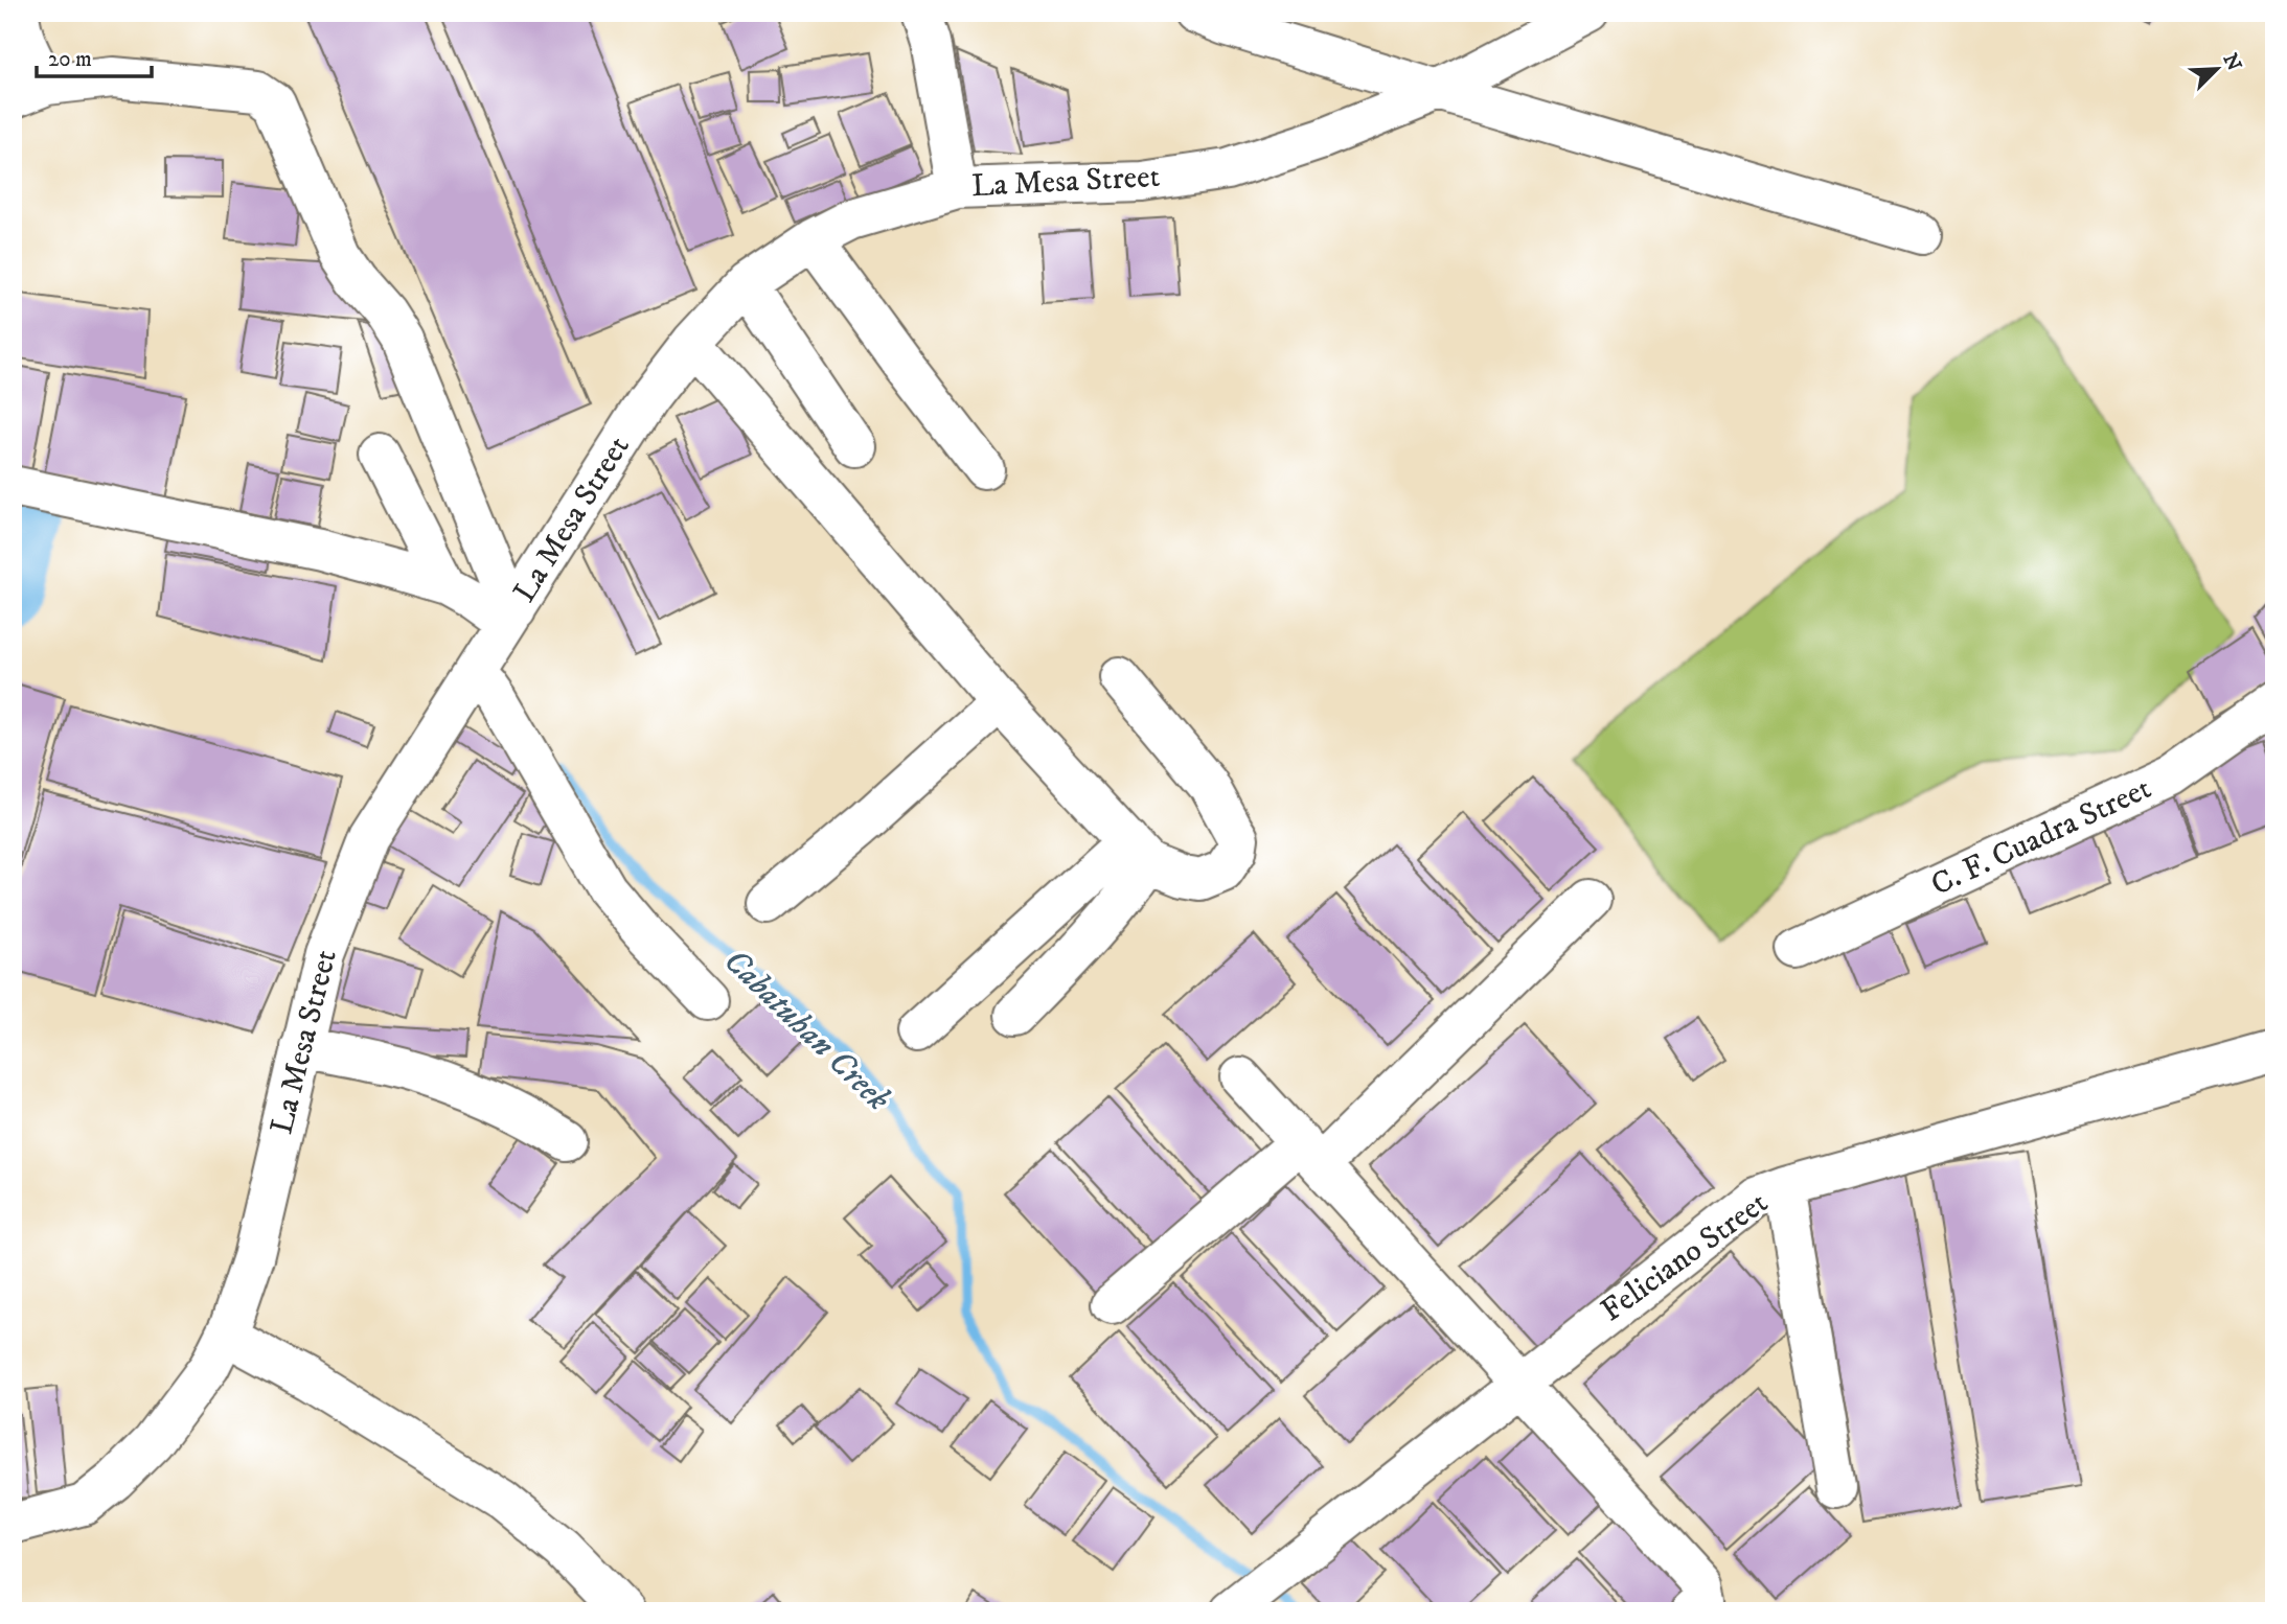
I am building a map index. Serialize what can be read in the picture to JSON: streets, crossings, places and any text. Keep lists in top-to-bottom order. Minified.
{"streets":{"street":["La Mesa Street","C. F. Cuadra Street","Feliciano Street"]},"water":["Cabatuhan Creek"],"scale_bar":"20 m","north":"top right"}
